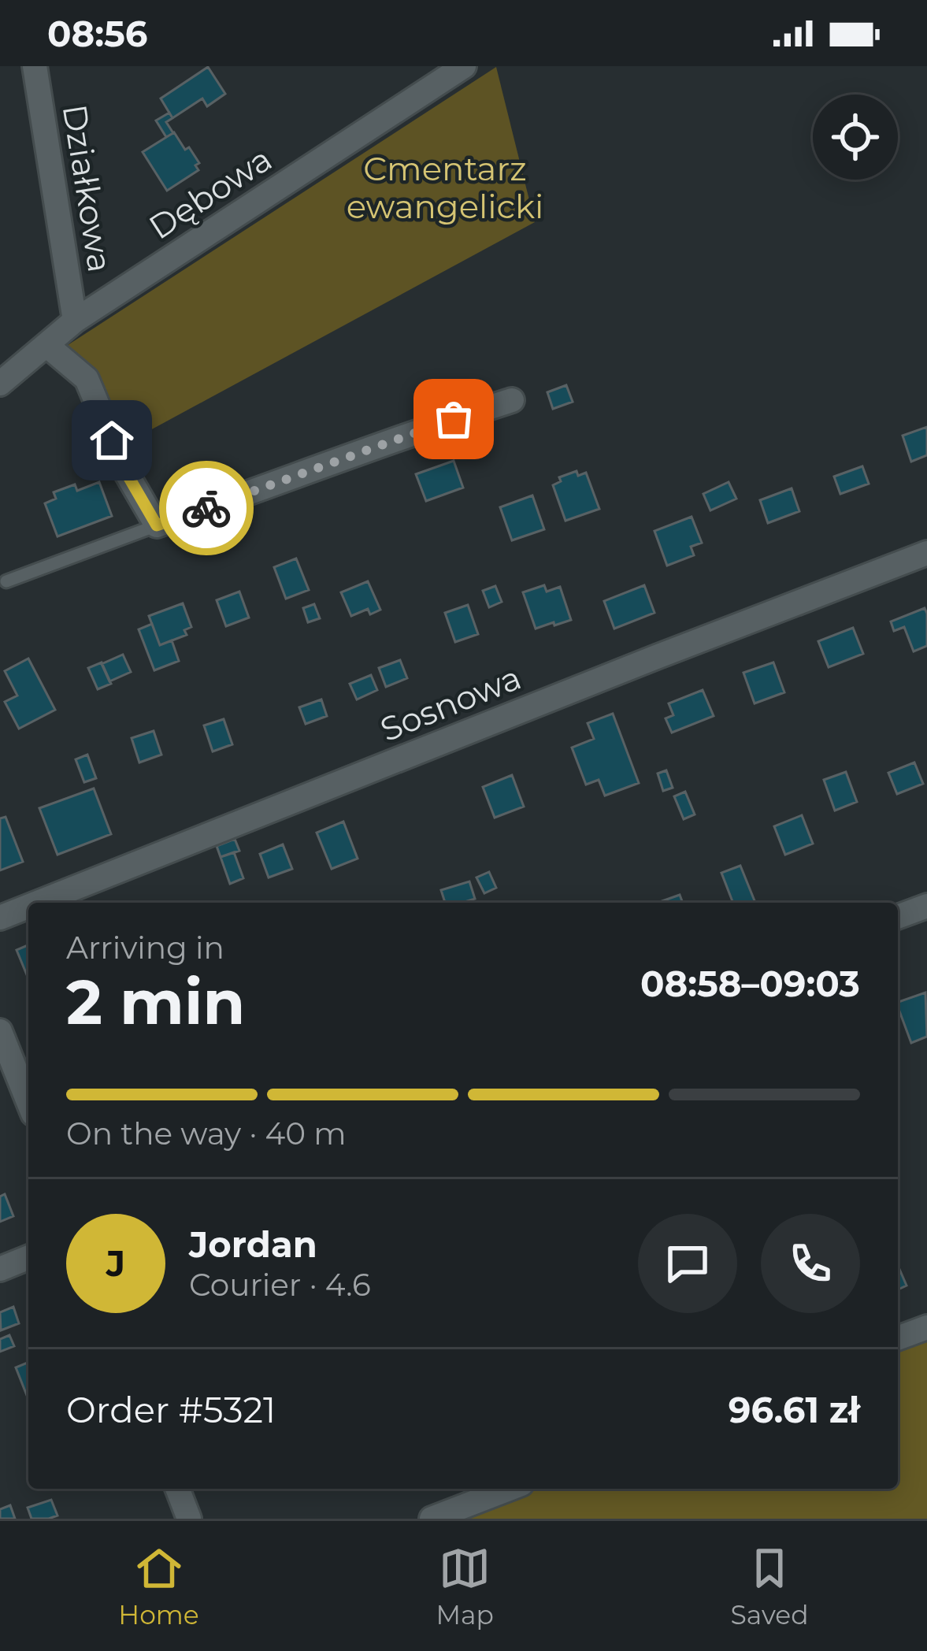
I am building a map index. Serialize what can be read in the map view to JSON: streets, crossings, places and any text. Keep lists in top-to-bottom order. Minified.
{"streets":{"street":["Działkowa","Dębowa","Sosnowa"]},"crossings":[["Działkowa","Dębowa"]],"parks":["Cmentarz ewangelicki"],"page":{"status":"08:56","heading":["2 min","Arriving in","08:58–09:03"],"panel":["Jordan","Courier · 4.6","Order #5321","96.61 zł"],"bar":"On the way · 40 m","round":"J","tabs":["Home","Map","Saved"]}}
